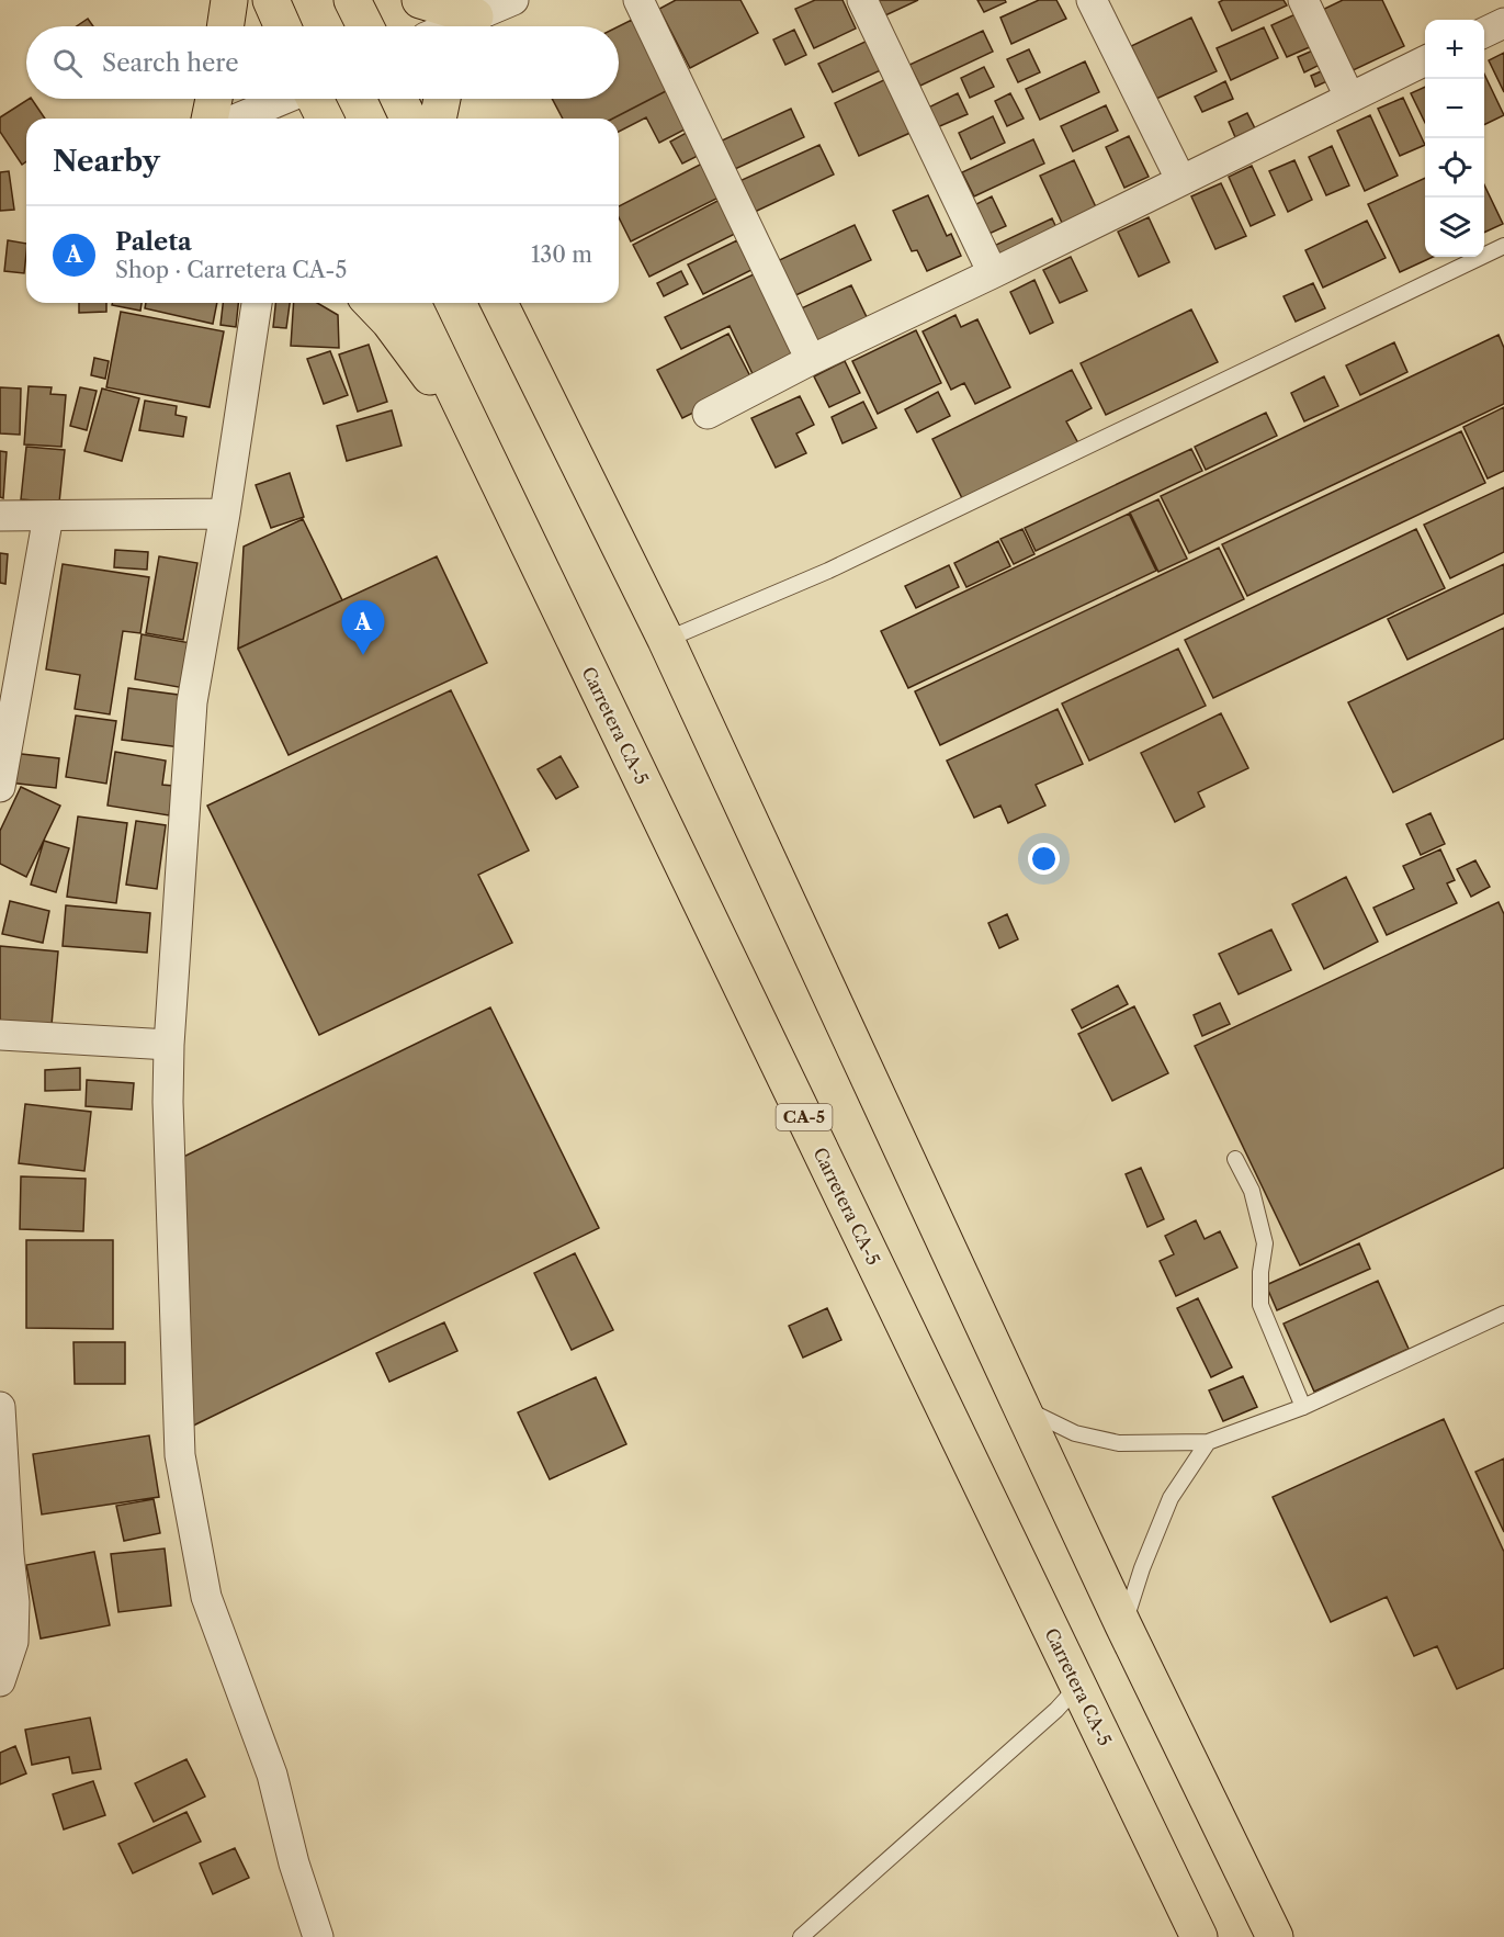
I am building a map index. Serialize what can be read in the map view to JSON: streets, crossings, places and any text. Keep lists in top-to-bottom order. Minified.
{"streets":{"highway":["Carretera CA-5","CA-5"]},"page":{"map_buttons":["+","−"],"search":"Search here","heading":"Nearby","list":[{"mark":"A","name":"Paleta","note":"Shop · Carretera CA-5","value":"130 m"}],"pins":"A"}}
